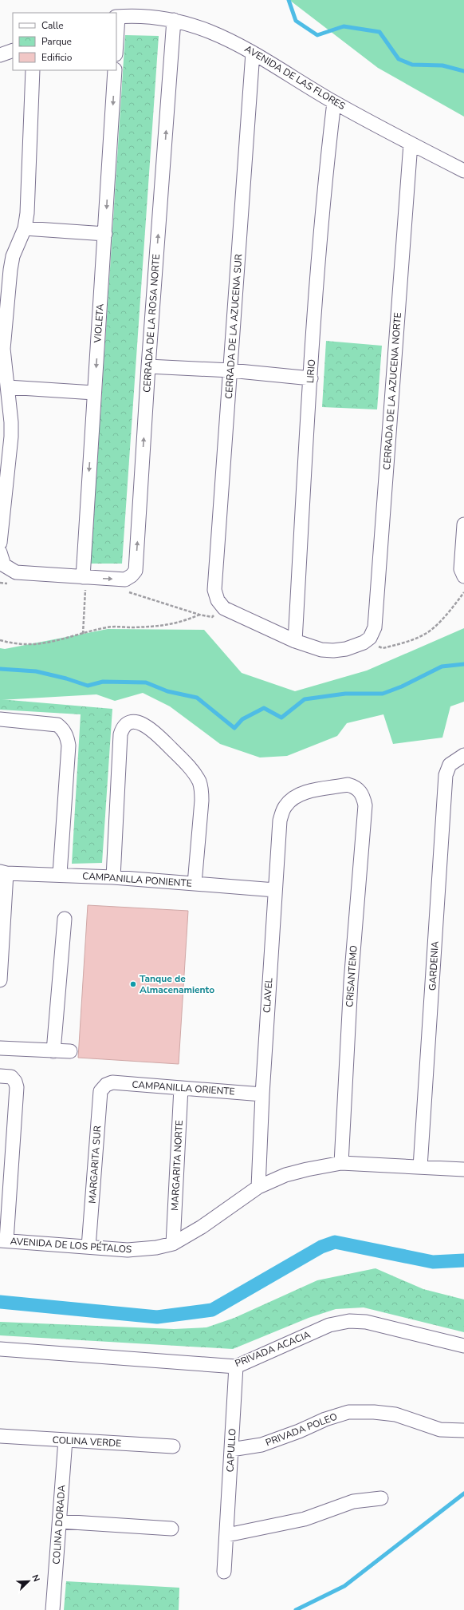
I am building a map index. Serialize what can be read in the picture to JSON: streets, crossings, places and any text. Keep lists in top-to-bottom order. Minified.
{"streets":{"street":["AVENIDA DE LAS FLORES","VIOLETA","CERRADA DE LA ROSA NORTE","CERRADA DE LA AZUCENA SUR","LIRIO","CERRADA DE LA AZUCENA NORTE","CAMPANILLA PONIENTE","GARDENIA","CRISANTEMO","CLAVEL","CAMPANILLA ORIENTE","MARGARITA SUR","MARGARITA NORTE","AVENIDA DE LOS PÉTALOS","PRIVADA ACACIA","PRIVADA POLEO","COLINA VERDE","CAPULLO","COLINA DORADA"]},"crossings":[["AVENIDA DE LAS FLORES","CERRADA DE LA ROSA NORTE"],["AVENIDA DE LAS FLORES","CERRADA DE LA AZUCENA SUR"],["AVENIDA DE LAS FLORES","LIRIO"],["AVENIDA DE LAS FLORES","CERRADA DE LA AZUCENA NORTE"],["VIOLETA","CERRADA DE LA ROSA NORTE"],["CAMPANILLA PONIENTE","CLAVEL"],["GARDENIA","AVENIDA DE LOS PÉTALOS"],["CRISANTEMO","CLAVEL"],["CRISANTEMO","AVENIDA DE LOS PÉTALOS"],["CLAVEL","CAMPANILLA ORIENTE"],["CLAVEL","AVENIDA DE LOS PÉTALOS"],["CAMPANILLA ORIENTE","MARGARITA SUR"],["CAMPANILLA ORIENTE","MARGARITA NORTE"],["MARGARITA SUR","AVENIDA DE LOS PÉTALOS"],["MARGARITA NORTE","AVENIDA DE LOS PÉTALOS"],["PRIVADA ACACIA","CAPULLO"],["PRIVADA POLEO","CAPULLO"],["COLINA VERDE","COLINA DORADA"]],"one_way":["CERRADA DE LA ROSA NORTE"],"places":["Tanque de Almacenamiento"],"legend":["Calle","Parque","Edificio"],"north":"top right"}
